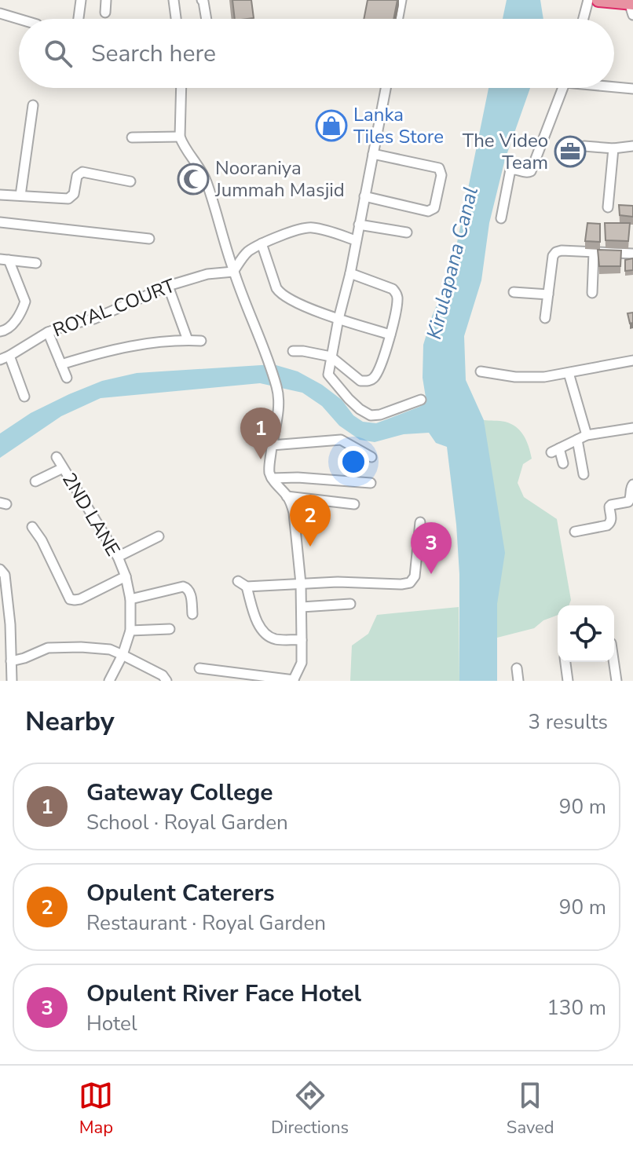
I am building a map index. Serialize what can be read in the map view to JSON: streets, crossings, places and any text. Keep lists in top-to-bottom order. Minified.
{"streets":{"street":["ROYAL COURT","2ND LANE"]},"water":["Kirulapana Canal"],"places":{"shop":["Lanka Tiles Store"],"office":["The Video Team"],"mosque":["Nooraniya Jummah Masjid"]},"page":{"search":"Search here","pins":["1","2","3"],"heading":["Nearby","3 results"],"list":[{"mark":"1","name":"Gateway College","note":"School · Royal Garden","value":"90 m"},{"mark":"2","name":"Opulent Caterers","note":"Restaurant · Royal Garden","value":"90 m"},{"mark":"3","name":"Opulent River Face Hotel","note":"Hotel","value":"130 m"}],"nav":["Map","Directions","Saved"]}}
